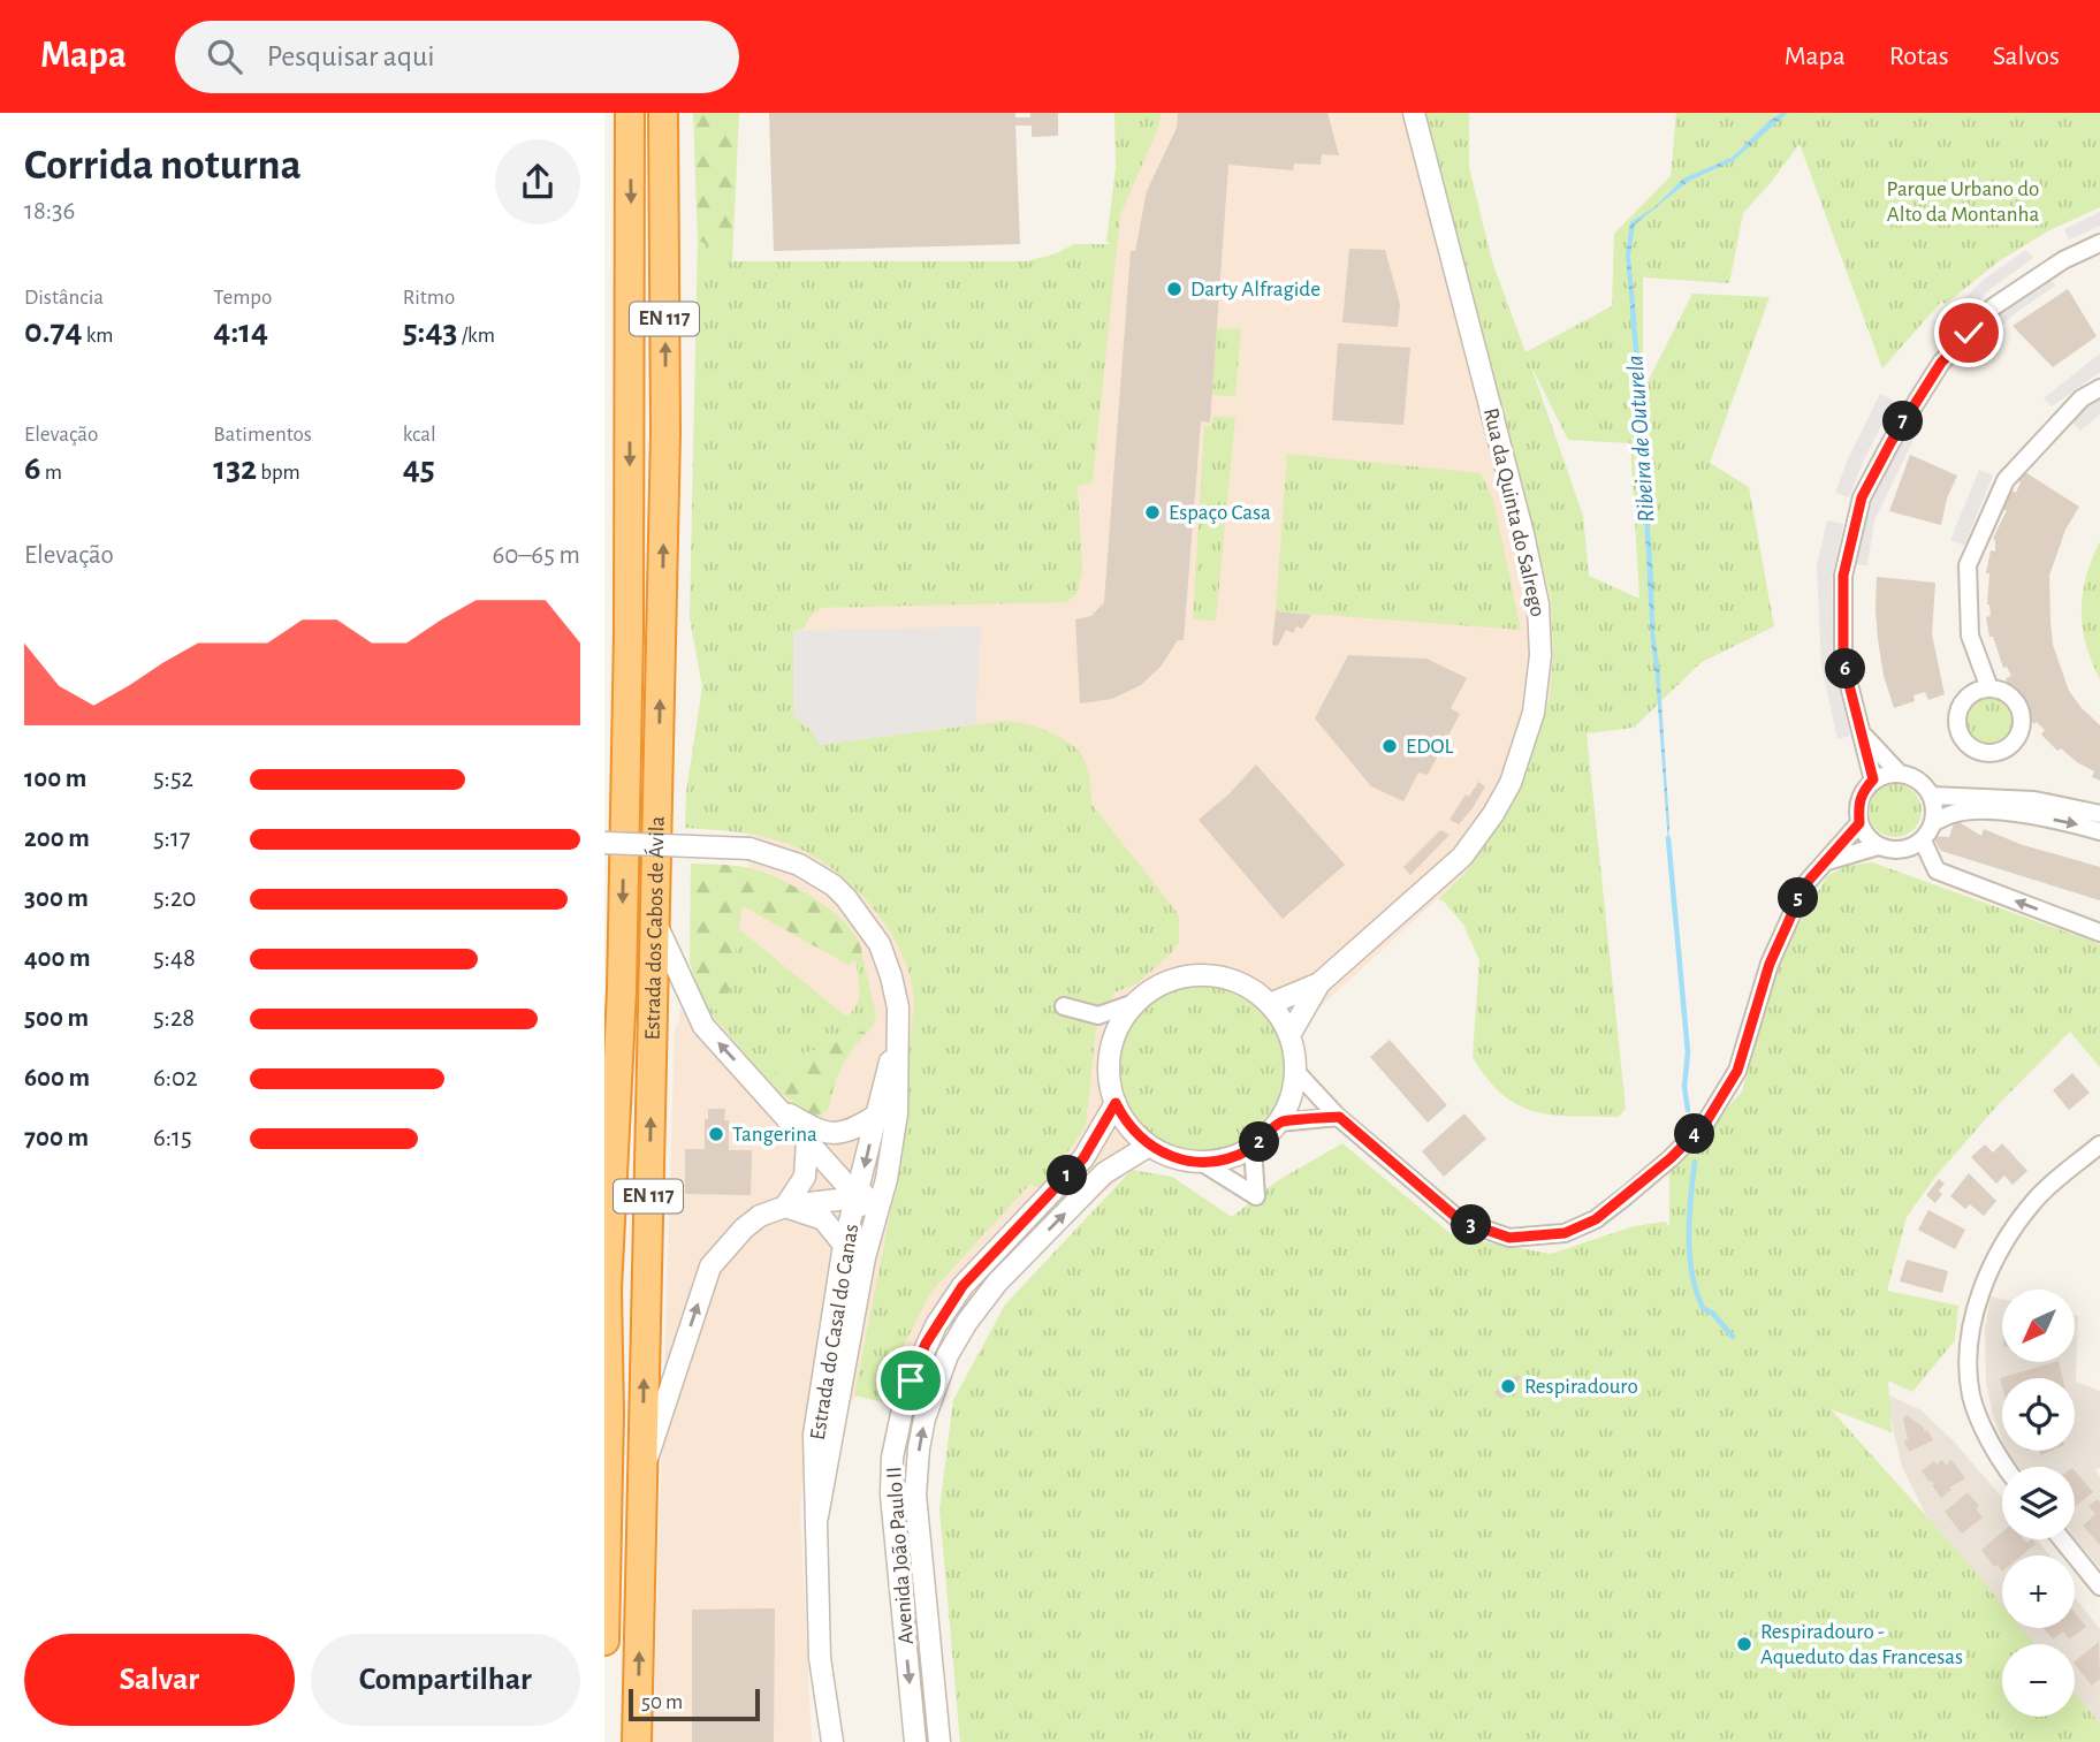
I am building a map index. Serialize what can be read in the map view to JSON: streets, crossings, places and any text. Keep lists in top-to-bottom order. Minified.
{"streets":{"highway":["EN 117","Estrada dos Cabos de Ávila"],"street":["Rua da Quinta do Salrego","Estrada do Casal do Canas","Avenida João Paulo II"]},"crossings":[["Rua da Quinta do Salrego","Avenida João Paulo II"]],"water":["Ribeira de Outurela"],"parks":["Parque Urbano do Alto da Montanha"],"places":["Darty Alfragide","Espaço Casa","EDOL","Tangerina","Respiradouro","Respiradouro - Aqueduto das Francesas"],"scale_bar":"50 m","north":"bottom left","page":{"header":"Mapa","search":"Pesquisar aqui","nav":["Mapa","Rotas","Salvos"],"heading":["Corrida noturna","18:36"],"stats":[["Distância","0.74 km"],["Tempo","4:14"],["Ritmo","5:43 /km"],["Elevação","6 m"],["Batimentos","132 bpm"],["kcal","45"]],"pins":["7","6","5","4","2","1","3"],"chart":["Elevação","60–65 m"],"list":[{"name":"100 m","note":"5:52"},{"name":"200 m","note":"5:17"},{"name":"300 m","note":"5:20"},{"name":"400 m","note":"5:48"},{"name":"500 m","note":"5:28"},{"name":"600 m","note":"6:02"},{"name":"700 m","note":"6:15"}],"map_buttons":["+","−"],"buttons":["Salvar","Compartilhar"],"scale":"50 m"}}
